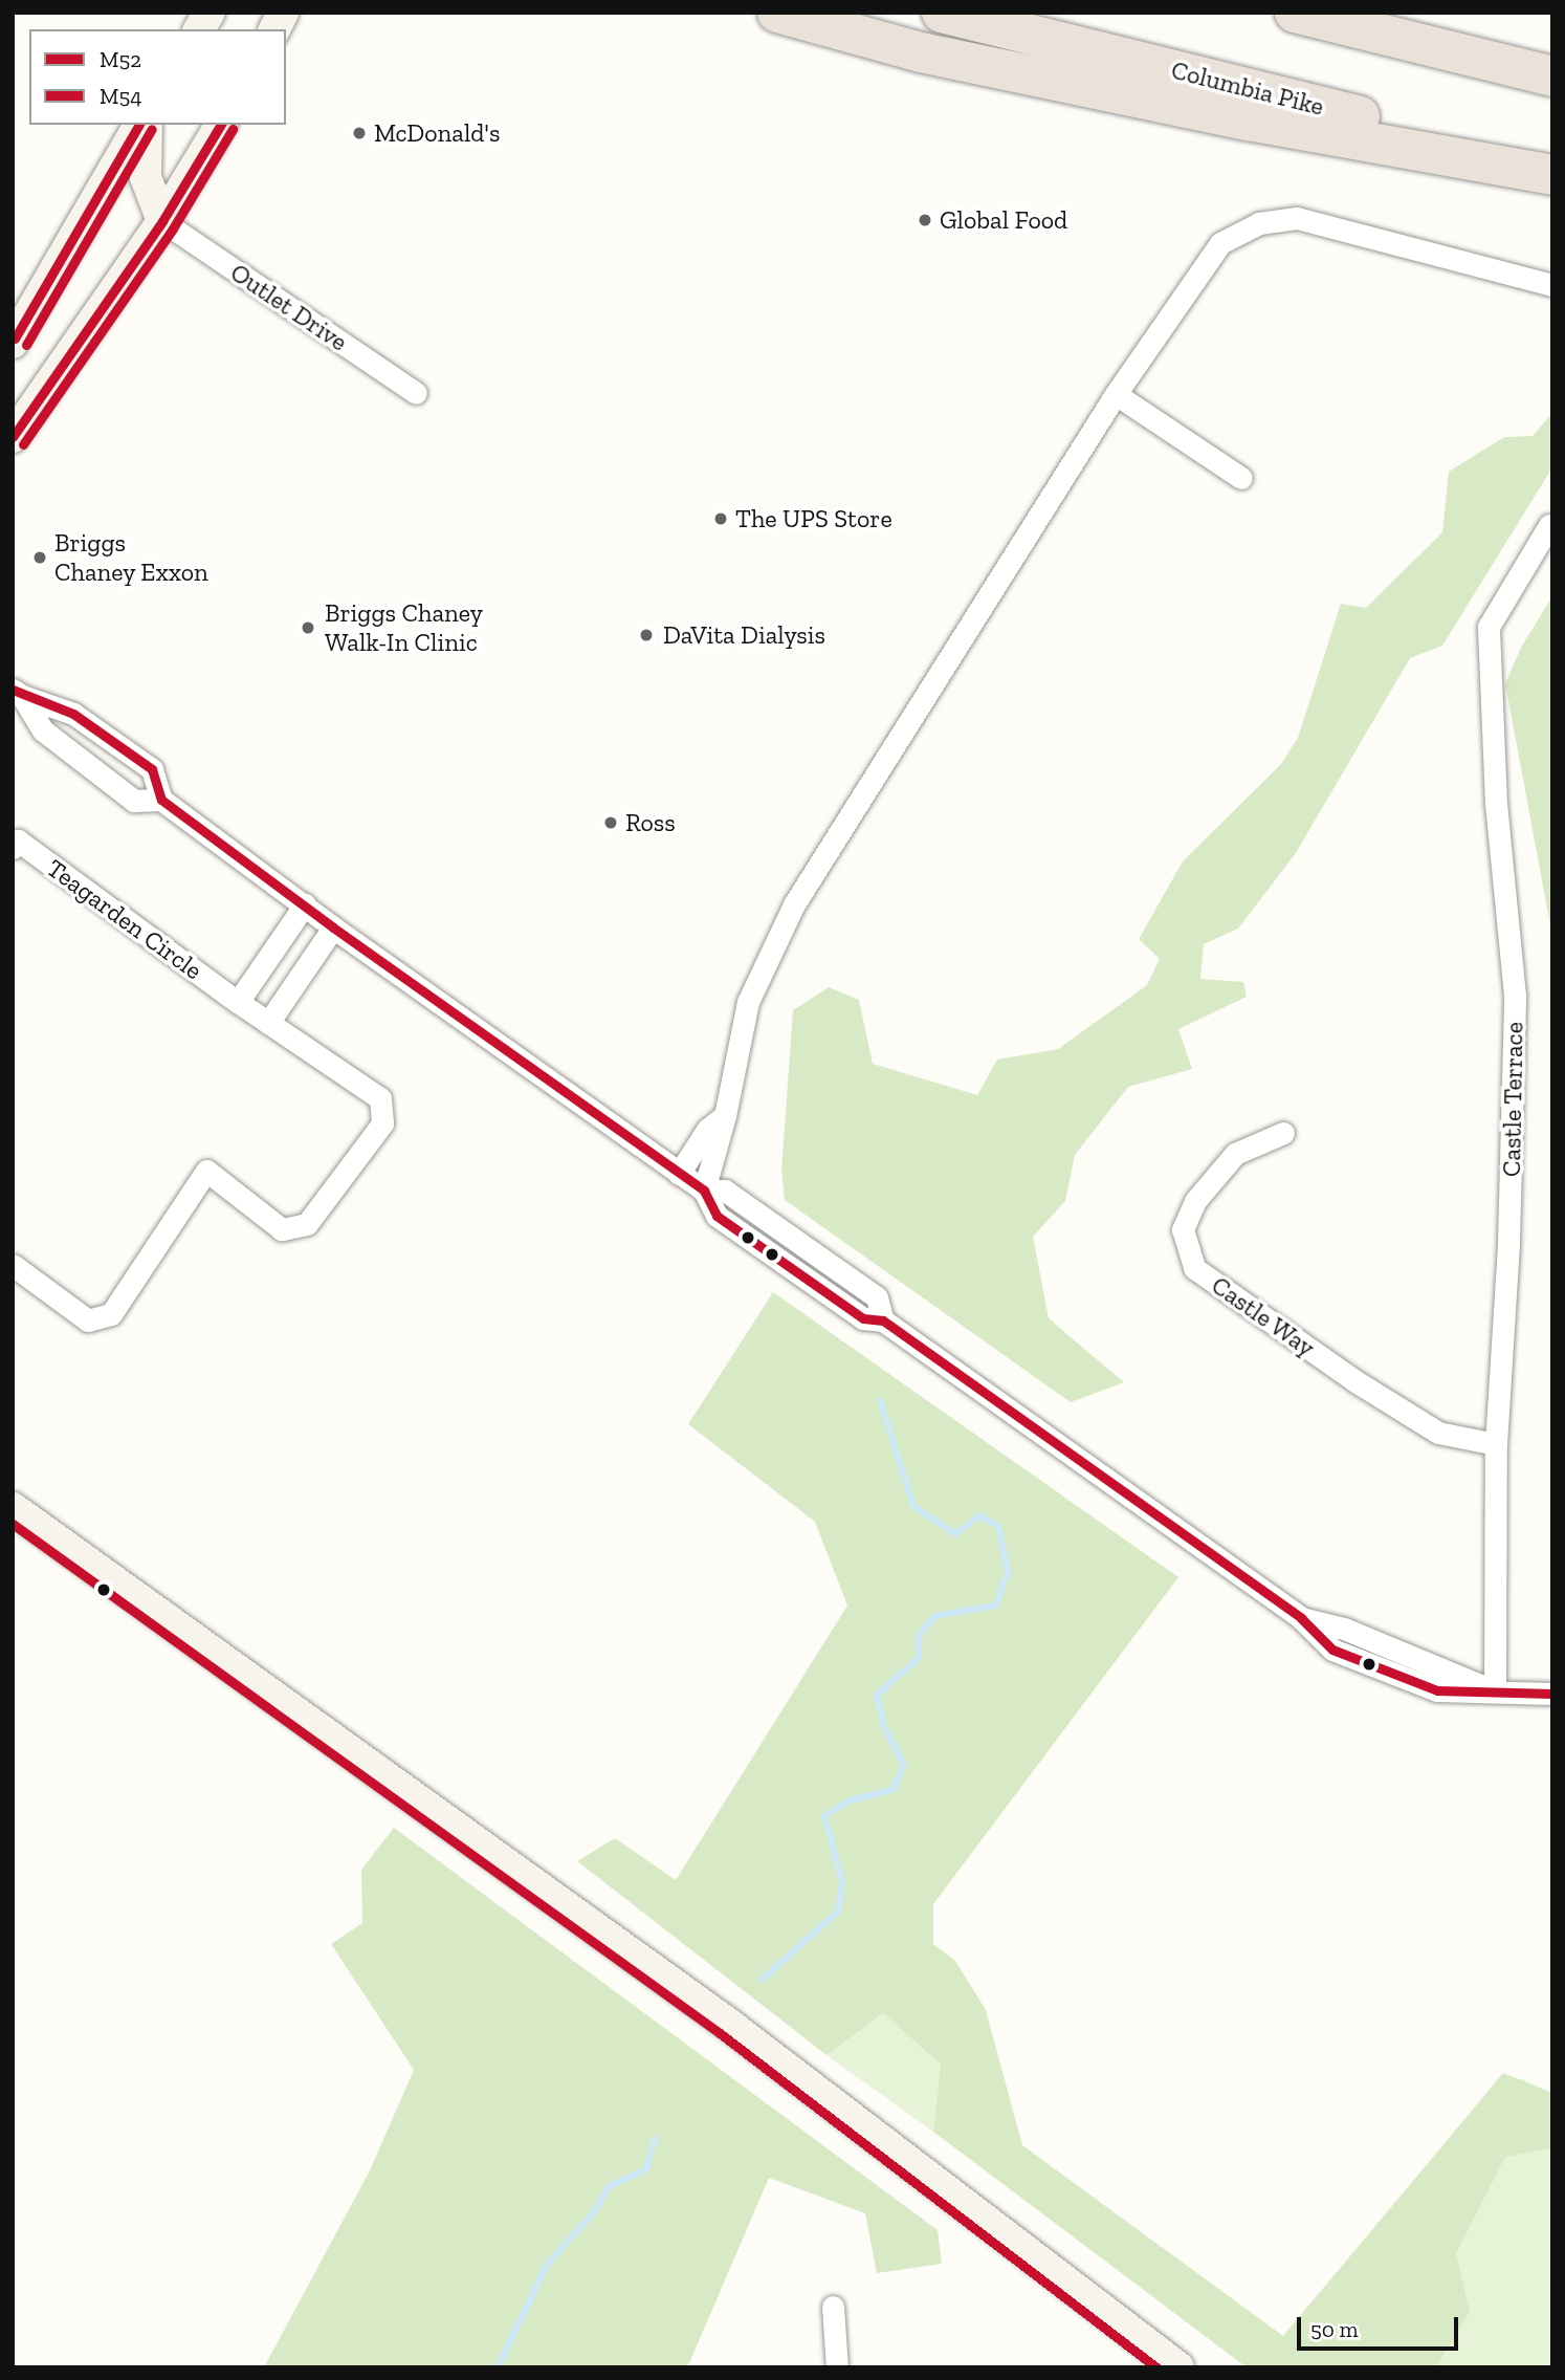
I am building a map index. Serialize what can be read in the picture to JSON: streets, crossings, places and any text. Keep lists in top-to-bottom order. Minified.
{"streets":{"highway":["Columbia Pike"],"street":["Outlet Drive","Teagarden Circle","Castle Terrace","Castle Way"]},"crossings":[["Castle Terrace","Castle Way"]],"places":["McDonald's","Global Food","The UPS Store","Briggs Chaney Exxon","Briggs Chaney Walk-In Clinic","DaVita Dialysis","Ross"],"lines":["transit line M52","transit line M54"],"legend":["M52","M54"],"scale_bar":"50 m"}
